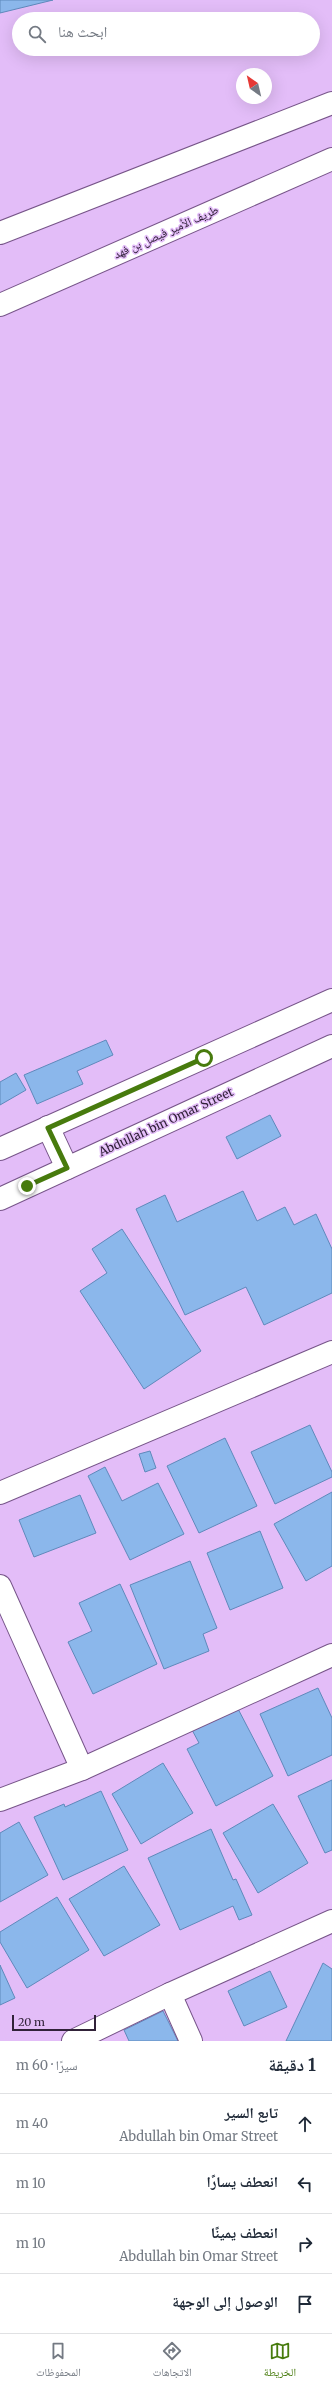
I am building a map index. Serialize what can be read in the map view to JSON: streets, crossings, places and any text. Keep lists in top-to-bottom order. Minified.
{"streets":{"street":["طريف الأمير فيصل بن فهد","Abdullah bin Omar Street"]},"scale_bar":"20 m","north":"top left","page":{"search":"ابحث هنا","scale":"20 m","heading":["1 دقيقة","سيرًا · 60 m"],"list":[["تابع السير","Abdullah bin Omar Street","40 m"],["انعطف يسارًا","10 m"],["انعطف يمينًا","Abdullah bin Omar Street","10 m"],"الوصول إلى الوجهة"],"nav":["الخريطة","الاتجاهات","المحفوظات"]}}
